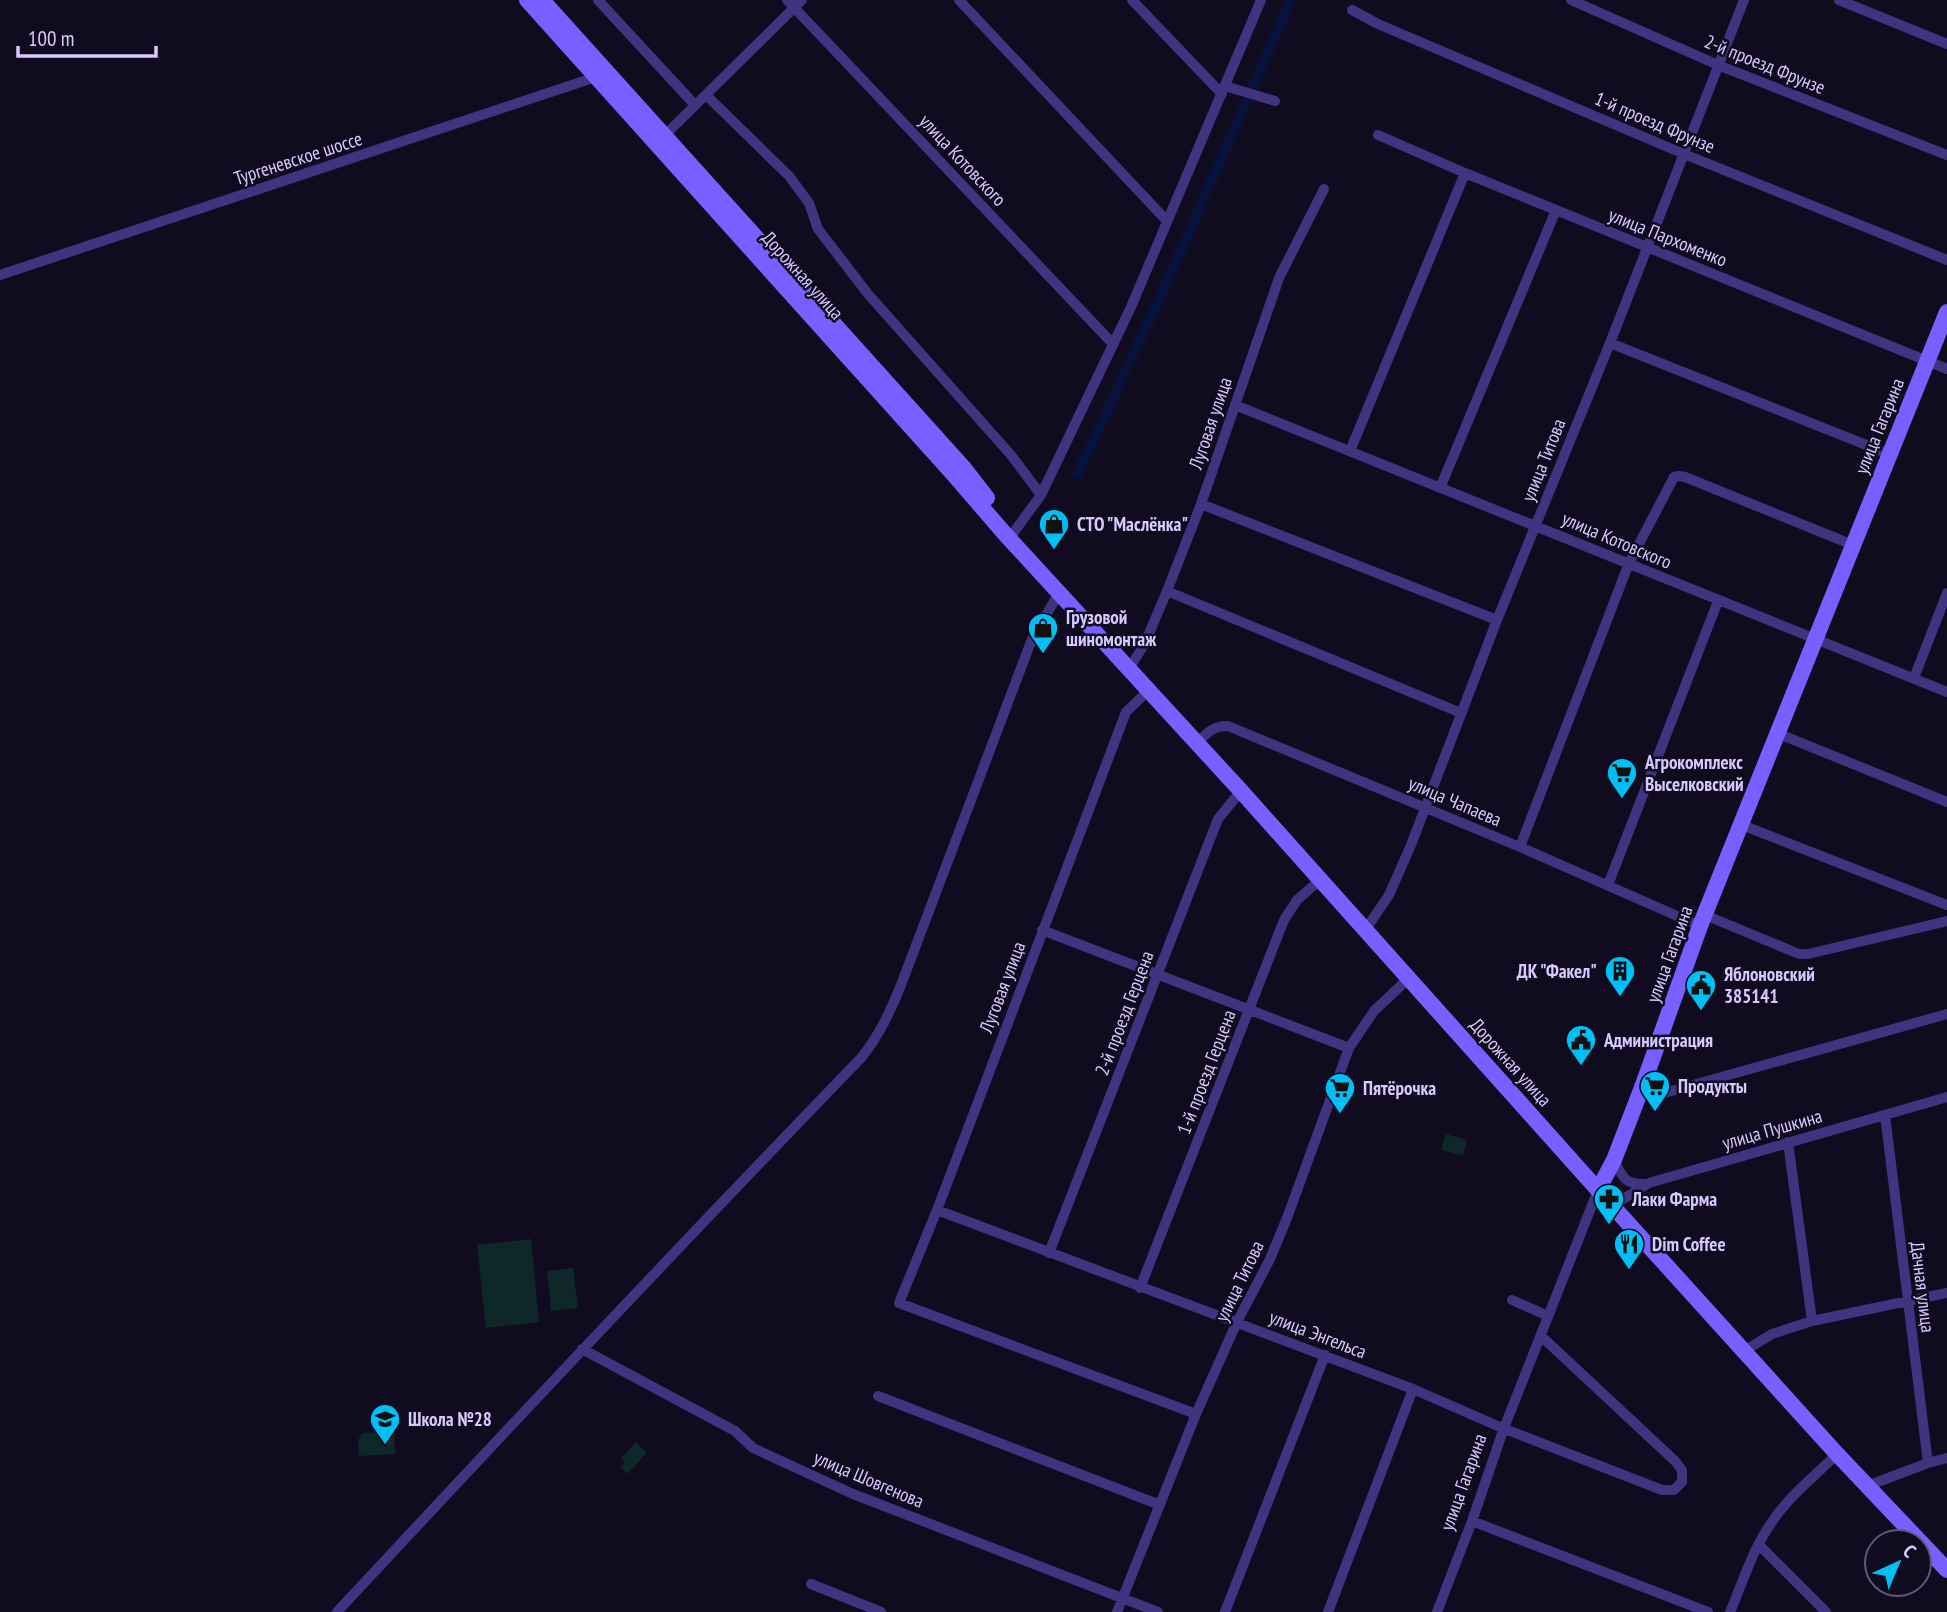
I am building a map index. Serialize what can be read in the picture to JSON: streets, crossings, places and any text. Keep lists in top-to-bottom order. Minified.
{"streets":{"main road":["Дорожная улица","улица Гагарина"],"street":["2-й проезд Фрунзе","1-й проезд Фрунзе","Тургеневское шоссе","улица Котовского","улица Пархоменко","Луговая улица","улица Титова","улица Чапаева","2-й проезд Герцена","1-й проезд Герцена","улица Пушкина","Дачная улица","улица Энгельса","улица Шовгенова"]},"crossings":[["2-й проезд Фрунзе","улица Титова"],["1-й проезд Фрунзе","улица Титова"],["Тургеневское шоссе","Дорожная улица"],["улица Котовского","Луговая улица"],["улица Котовского","улица Гагарина"],["улица Котовского","улица Титова"],["улица Пархоменко","улица Гагарина"],["улица Пархоменко","улица Титова"],["Дорожная улица","Луговая улица"],["Дорожная улица","улица Гагарина"],["Дорожная улица","улица Титова"],["Дорожная улица","улица Чапаева"],["Дорожная улица","2-й проезд Герцена"],["Дорожная улица","1-й проезд Герцена"],["Дорожная улица","улица Пушкина"],["Луговая улица","улица Титова"],["Луговая улица","улица Энгельса"],["улица Гагарина","улица Чапаева"],["улица Гагарина","улица Энгельса"],["улица Титова","улица Чапаева"],["улица Титова","улица Энгельса"],["улица Титова","улица Шовгенова"],["2-й проезд Герцена","улица Энгельса"],["1-й проезд Герцена","улица Энгельса"],["улица Пушкина","Дачная улица"]],"places":{"shop":["СТО \"Маслёнка\"","Грузовой шиномонтаж"],"supermarket":["Агрокомплекс Выселковский","Продукты","Пятёрочка"],"building":["ДК \"Факел\""],"public building":["Яблоновский 385141","Администрация"],"pharmacy":["Лаки Фарма"],"restaurant":["Dim Coffee"],"school or university":["Школа №28"]},"scale_bar":"100 m","north":"top right"}
